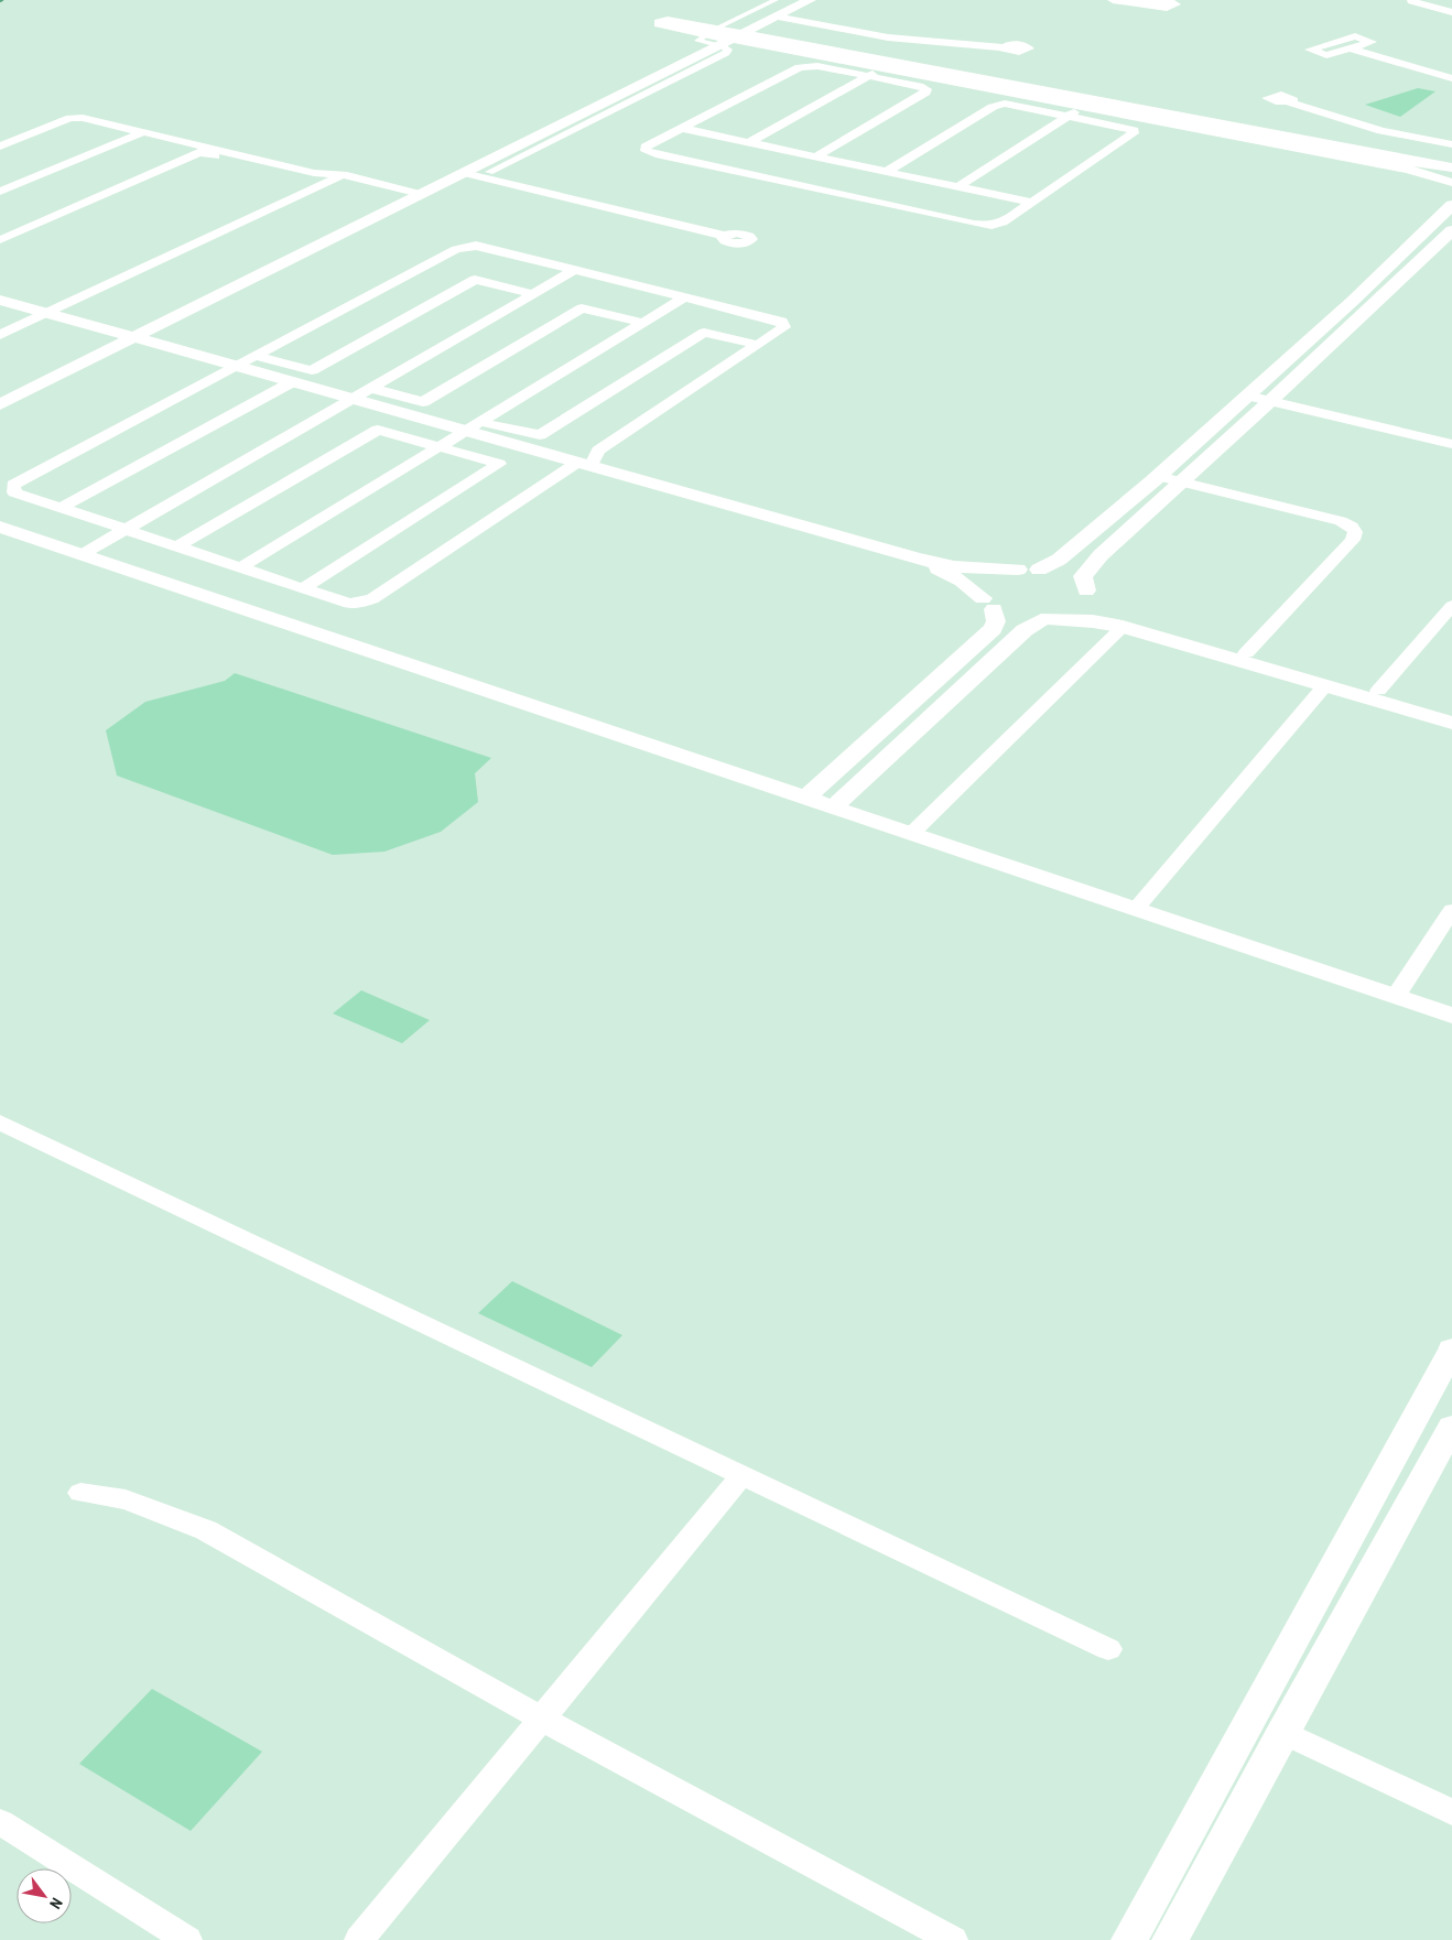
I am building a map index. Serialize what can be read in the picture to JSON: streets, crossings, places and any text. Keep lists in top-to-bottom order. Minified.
{"north":"bottom right"}
